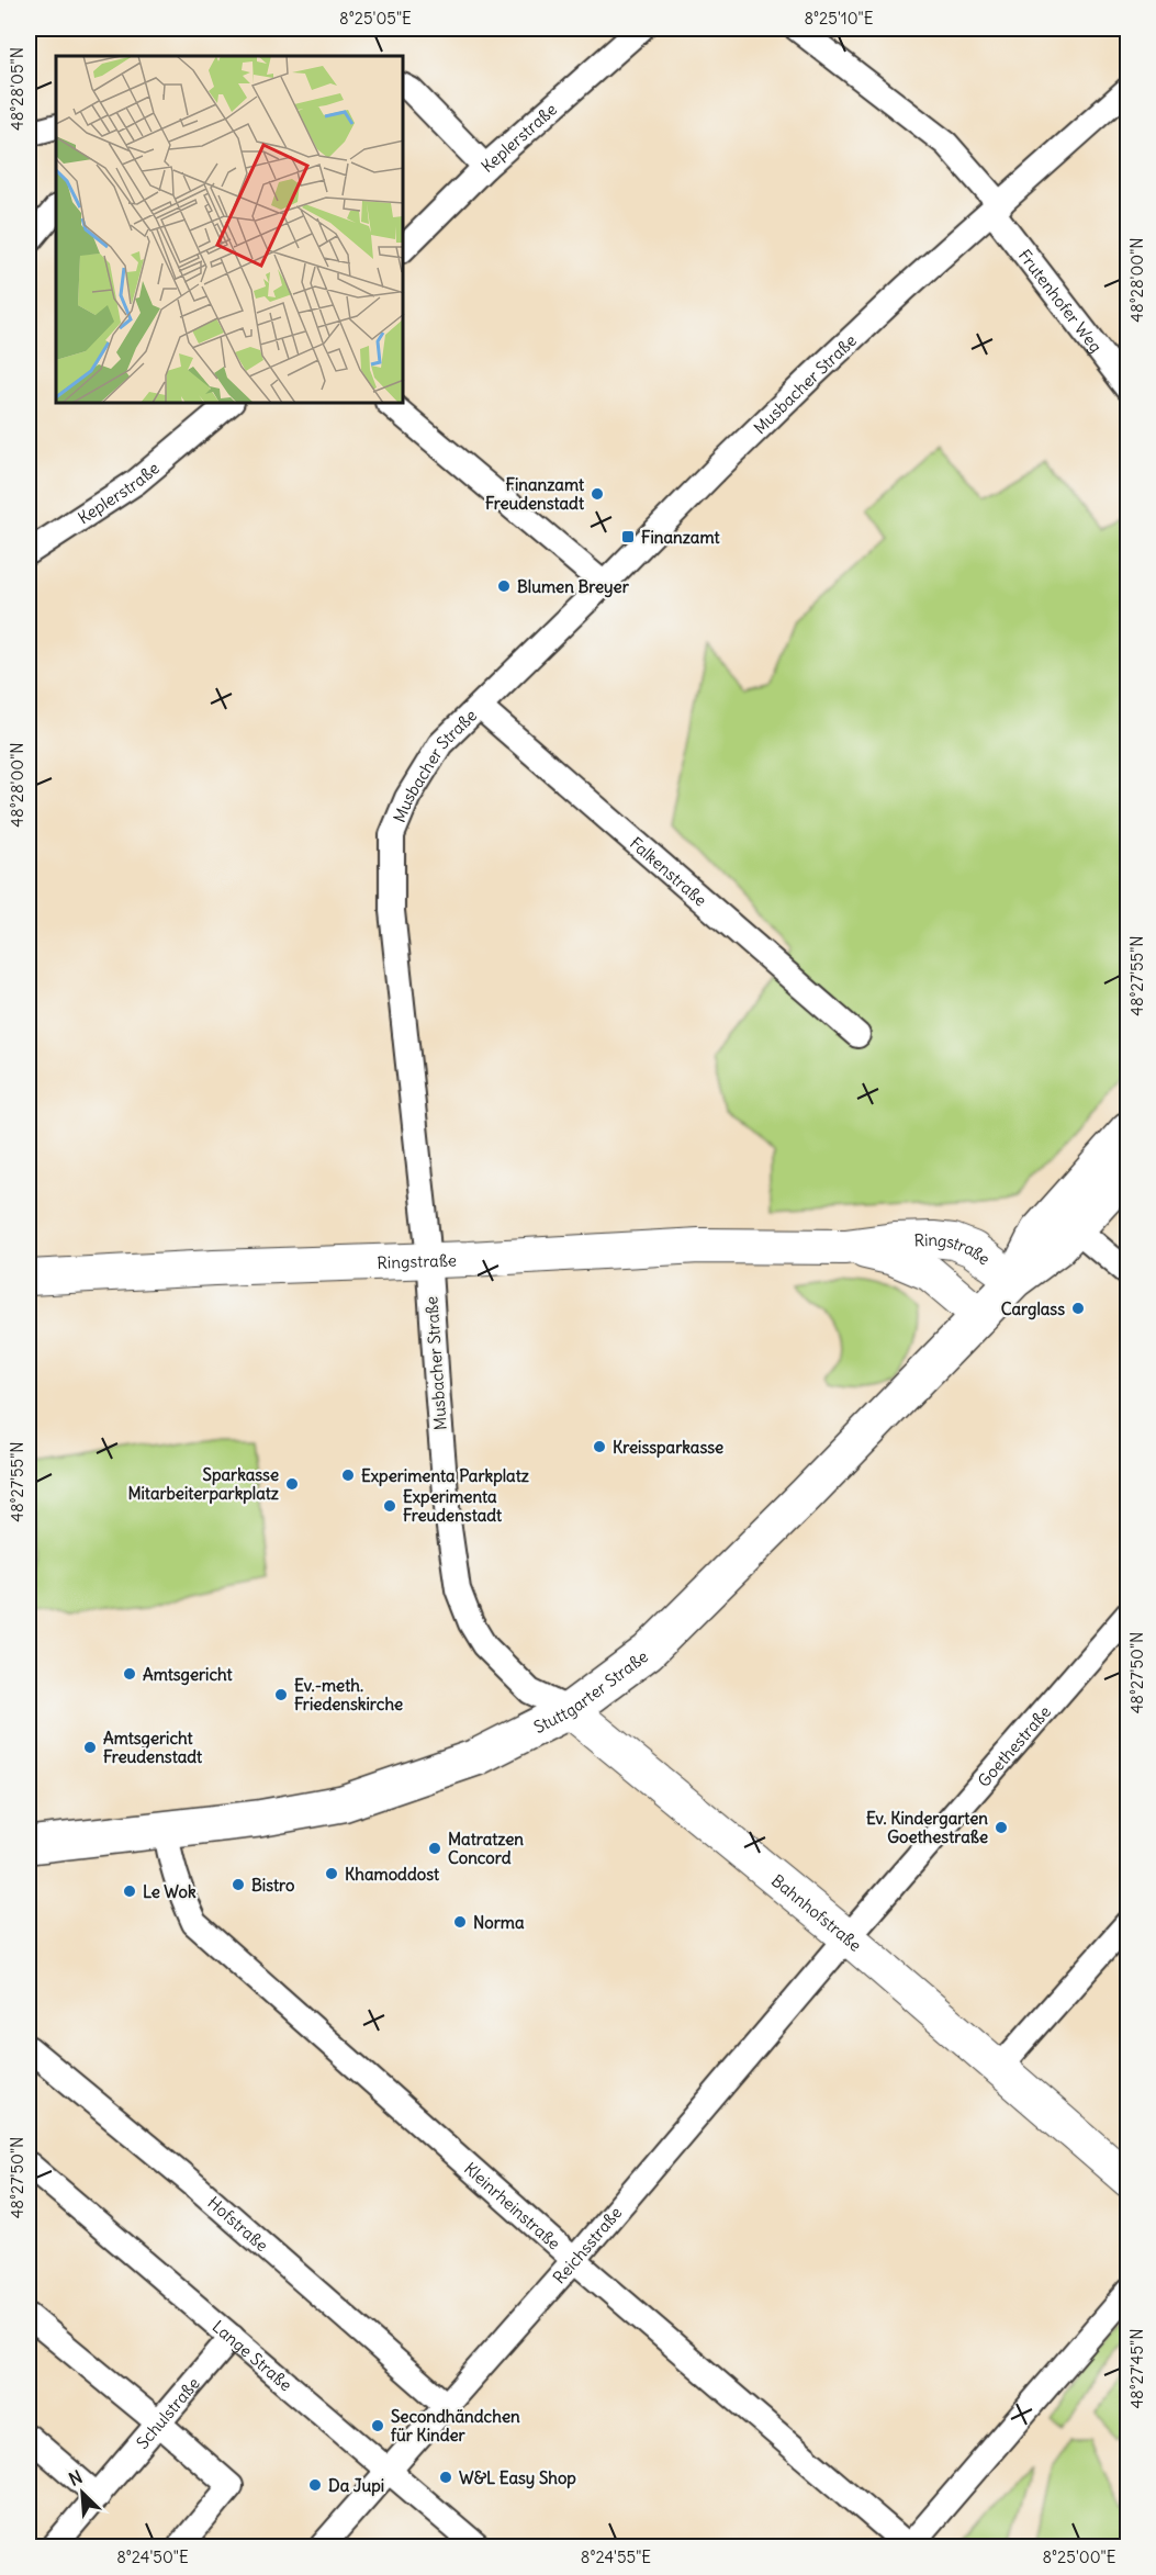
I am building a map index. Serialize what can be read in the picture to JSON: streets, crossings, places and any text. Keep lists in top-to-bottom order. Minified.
{"streets":{"main road":["Stuttgarter Straße"],"street":["Keplerstraße","Frutenhofer Weg","Musbacher Straße","Falkenstraße","Ringstraße","Goethestraße","Bahnhofstraße","Kleinrheinstraße","Hofstraße","Reichsstraße","Lange Straße","Schulstraße"]},"crossings":[["Frutenhofer Weg","Musbacher Straße"],["Musbacher Straße","Falkenstraße"],["Musbacher Straße","Ringstraße"],["Musbacher Straße","Stuttgarter Straße"],["Musbacher Straße","Bahnhofstraße"],["Ringstraße","Stuttgarter Straße"],["Stuttgarter Straße","Bahnhofstraße"],["Stuttgarter Straße","Kleinrheinstraße"],["Goethestraße","Bahnhofstraße"],["Goethestraße","Reichsstraße"],["Bahnhofstraße","Reichsstraße"],["Kleinrheinstraße","Reichsstraße"],["Hofstraße","Reichsstraße"],["Reichsstraße","Lange Straße"],["Lange Straße","Schulstraße"]],"places":{"other":["Finanzamt Freudenstadt","Blumen Breyer","Carglass","Kreissparkasse","Experimenta Parkplatz","Sparkasse Mitarbeiterparkplatz","Experimenta Freudenstadt","Amtsgericht","Ev.-meth. Friedenskirche","Amtsgericht Freudenstadt","Ev. Kindergarten Goethestraße","Matratzen Concord","Khamoddost","Bistro","Le Wok","Norma","Secondhändchen für Kinder","W&L Easy Shop","Da Jupi"],"transit":["Finanzamt"]},"north":"top left","coordinates":["8°25'05\"E","8°25'10\"E","48°28'05\"N","48°28'00\"N","48°27'55\"N","48°27'50\"N","48°27'45\"N","8°24'50\"E","8°24'55\"E","8°25'00\"E"]}
